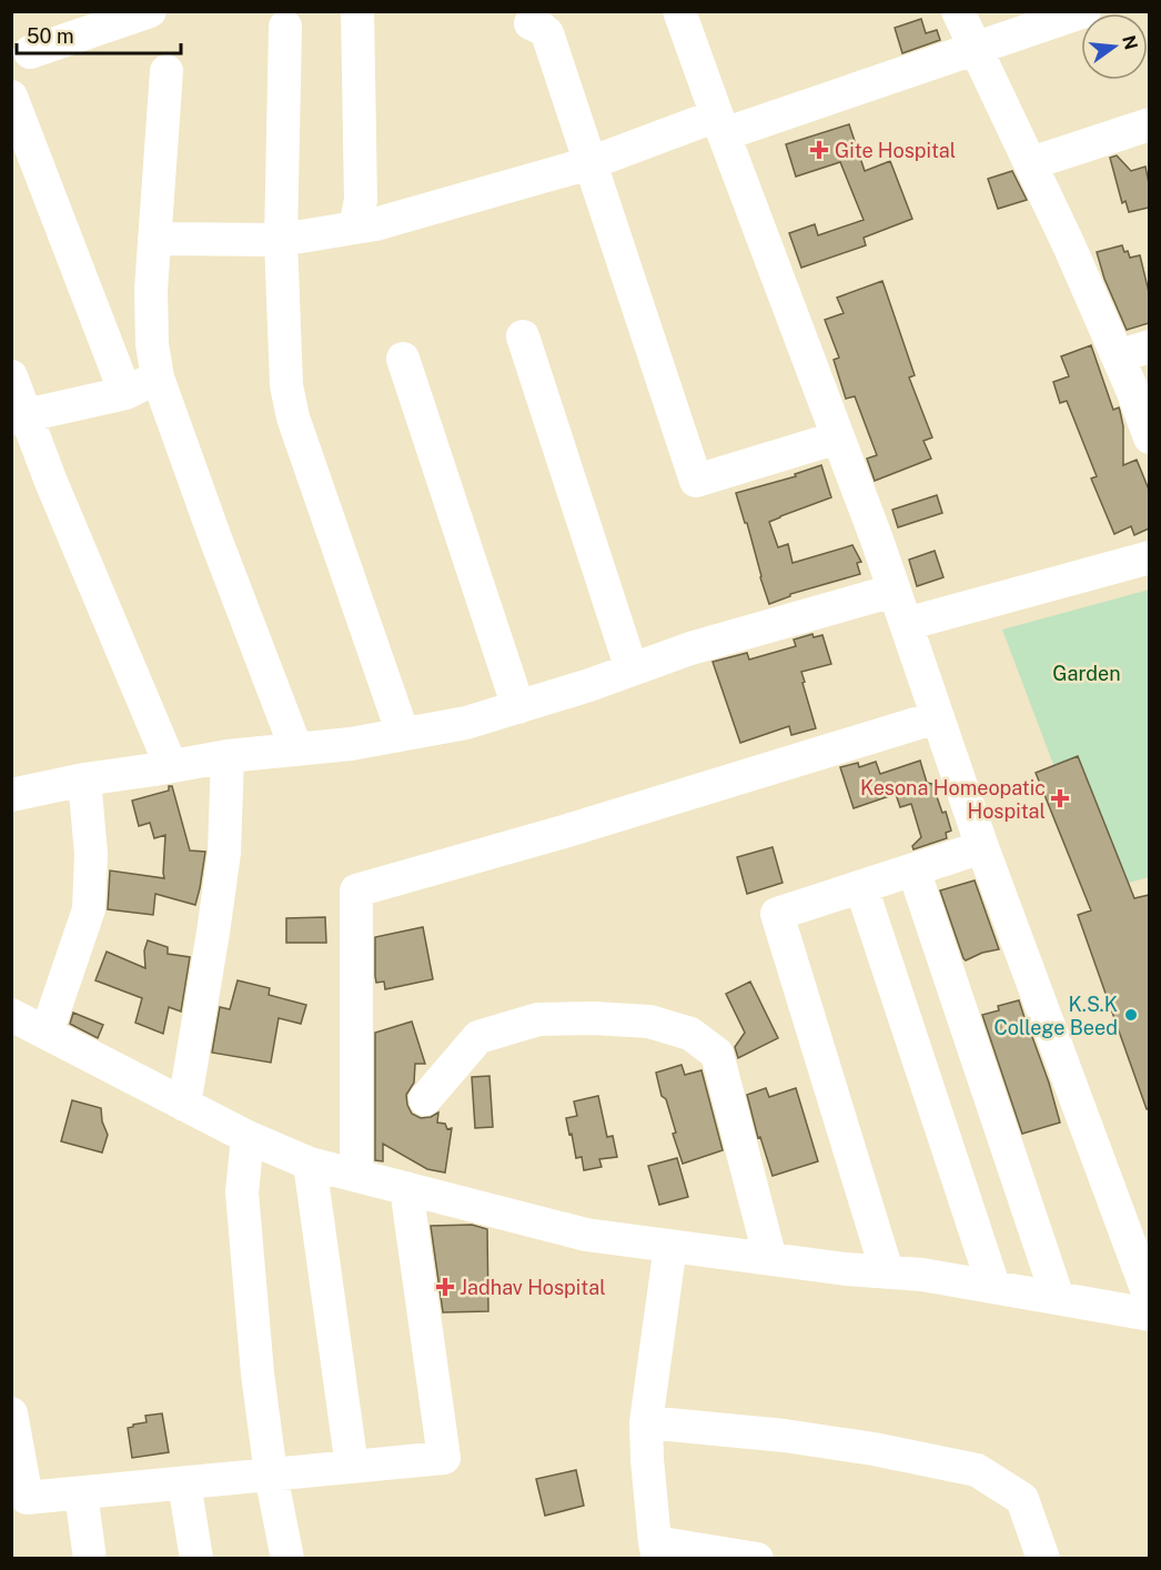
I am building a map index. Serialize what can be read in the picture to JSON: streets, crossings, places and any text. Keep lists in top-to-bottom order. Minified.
{"parks":["Garden"],"places":{"health":["Gite Hospital","Kesona Homeopatic Hospital","Jadhav Hospital"],"other":["K.S.K College Beed"]},"scale_bar":"50 m","north":"right"}
